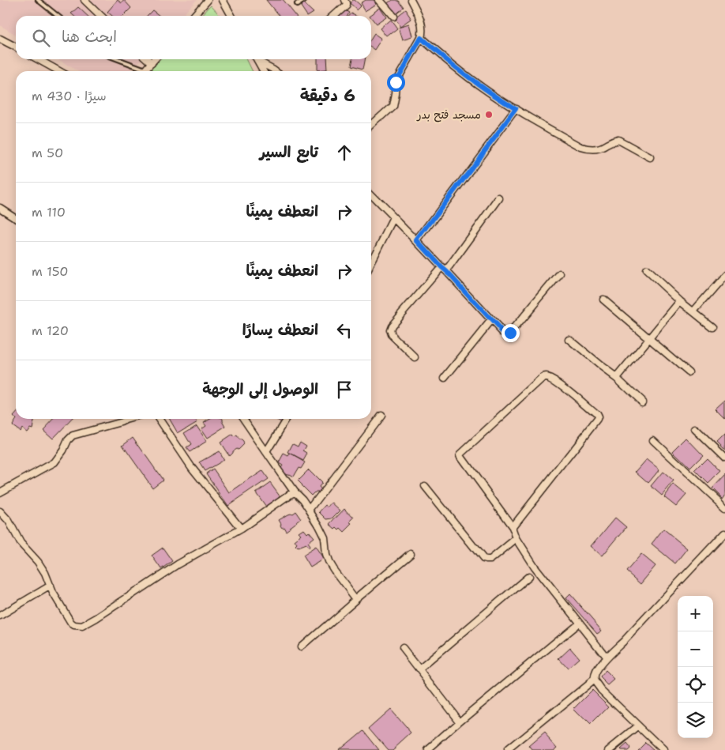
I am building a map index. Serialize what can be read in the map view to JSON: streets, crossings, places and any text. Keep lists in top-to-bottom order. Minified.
{"places":["مسجد فتح بدر"],"page":{"search":"ابحث هنا","heading":["6 دقيقة","سيرًا · 430 m"],"list":[["تابع السير","50 m"],["انعطف يمينًا","110 m"],["انعطف يمينًا","150 m"],["انعطف يسارًا","120 m"],"الوصول إلى الوجهة"],"map_buttons":["+","−"]}}
